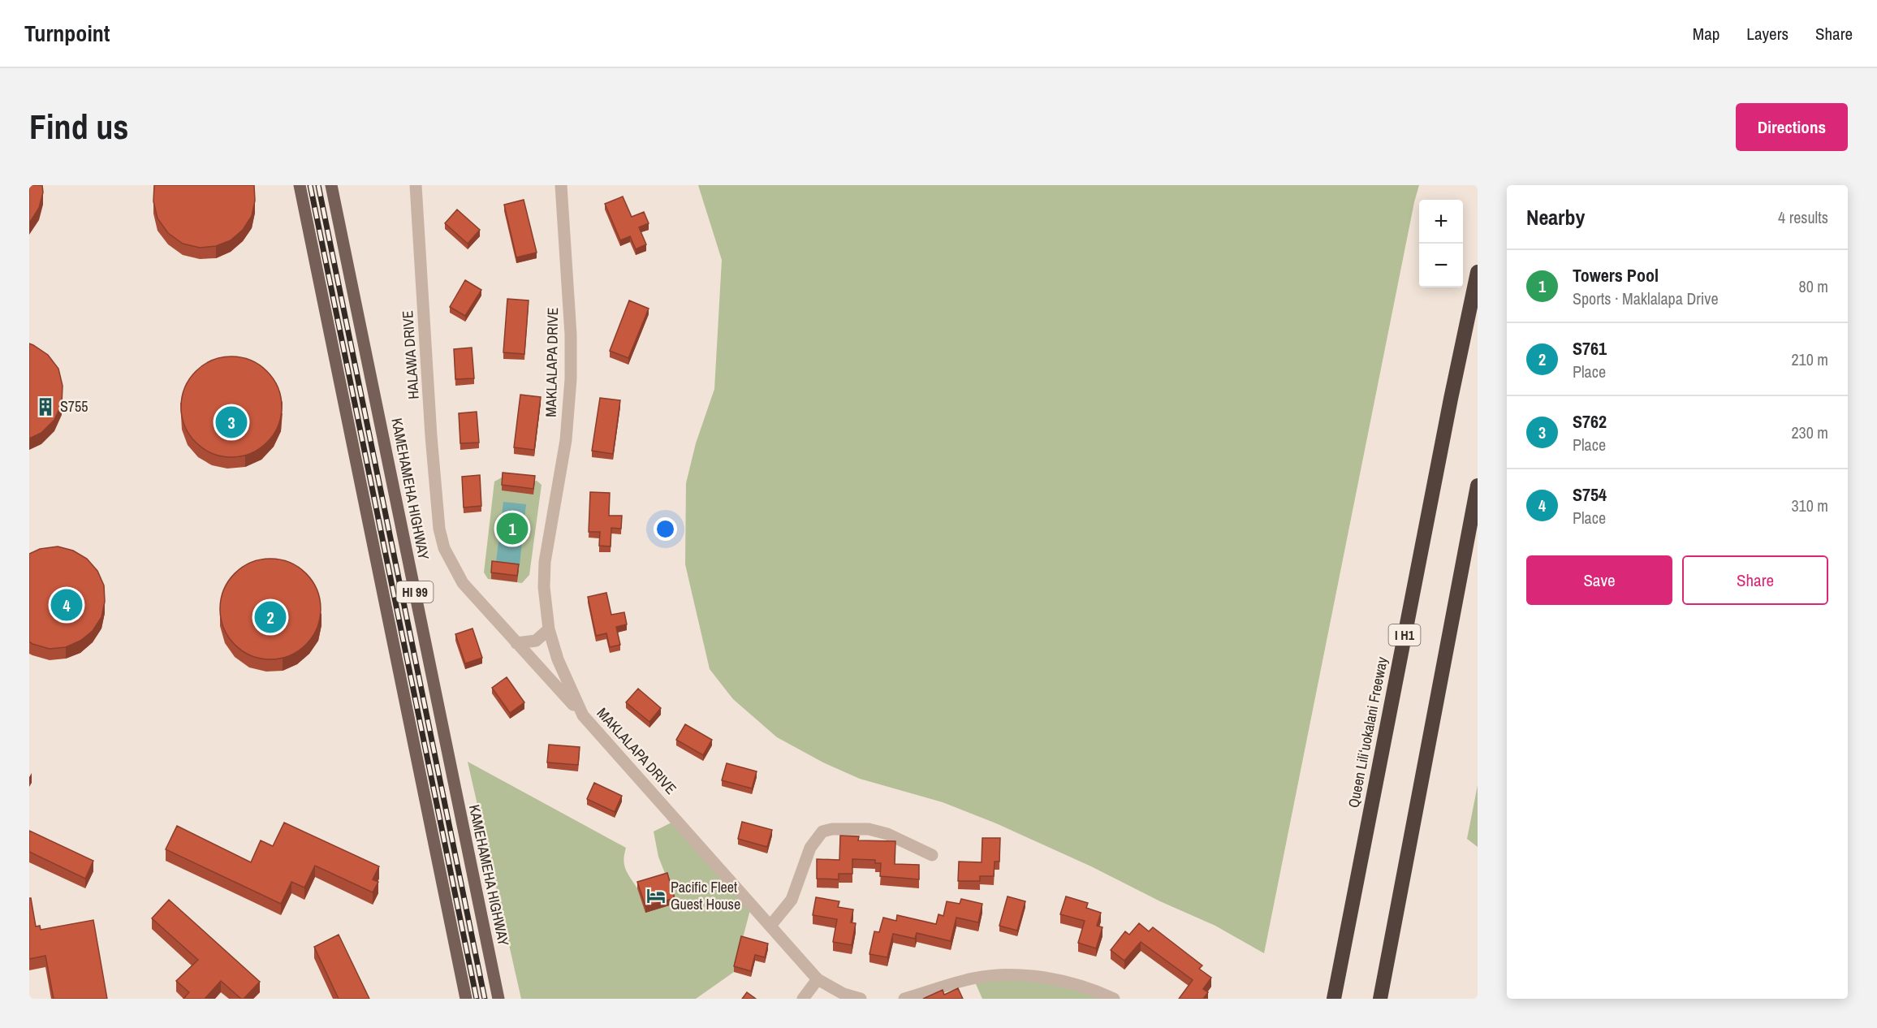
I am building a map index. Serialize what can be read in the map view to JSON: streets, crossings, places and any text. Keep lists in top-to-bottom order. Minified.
{"streets":{"highway":["I H1","Queen Liliʻuokalani Freeway"],"main road":["KAMEHAMEHA HIGHWAY","HI 99"],"street":["HALAWA DRIVE","MAKLALAPA DRIVE"]},"crossings":[["HALAWA DRIVE","MAKLALAPA DRIVE"]],"places":{"building":["S755"],"hotel":["Pacific Fleet Guest House"]},"page":{"header":"Turnpoint","nav":["Map","Layers","Share"],"buttons":["Directions",["Save","Share"]],"title":"Find us","heading":["Nearby","4 results"],"map_buttons":["+","−"],"list":[{"mark":"1","name":"Towers Pool","note":"Sports · Maklalapa Drive","value":"80 m"},{"mark":"2","name":"S761","note":"Place","value":"210 m"},{"mark":"3","name":"S762","note":"Place","value":"230 m"},{"mark":"4","name":"S754","note":"Place","value":"310 m"}],"pins":["3","1","4","2"]}}
